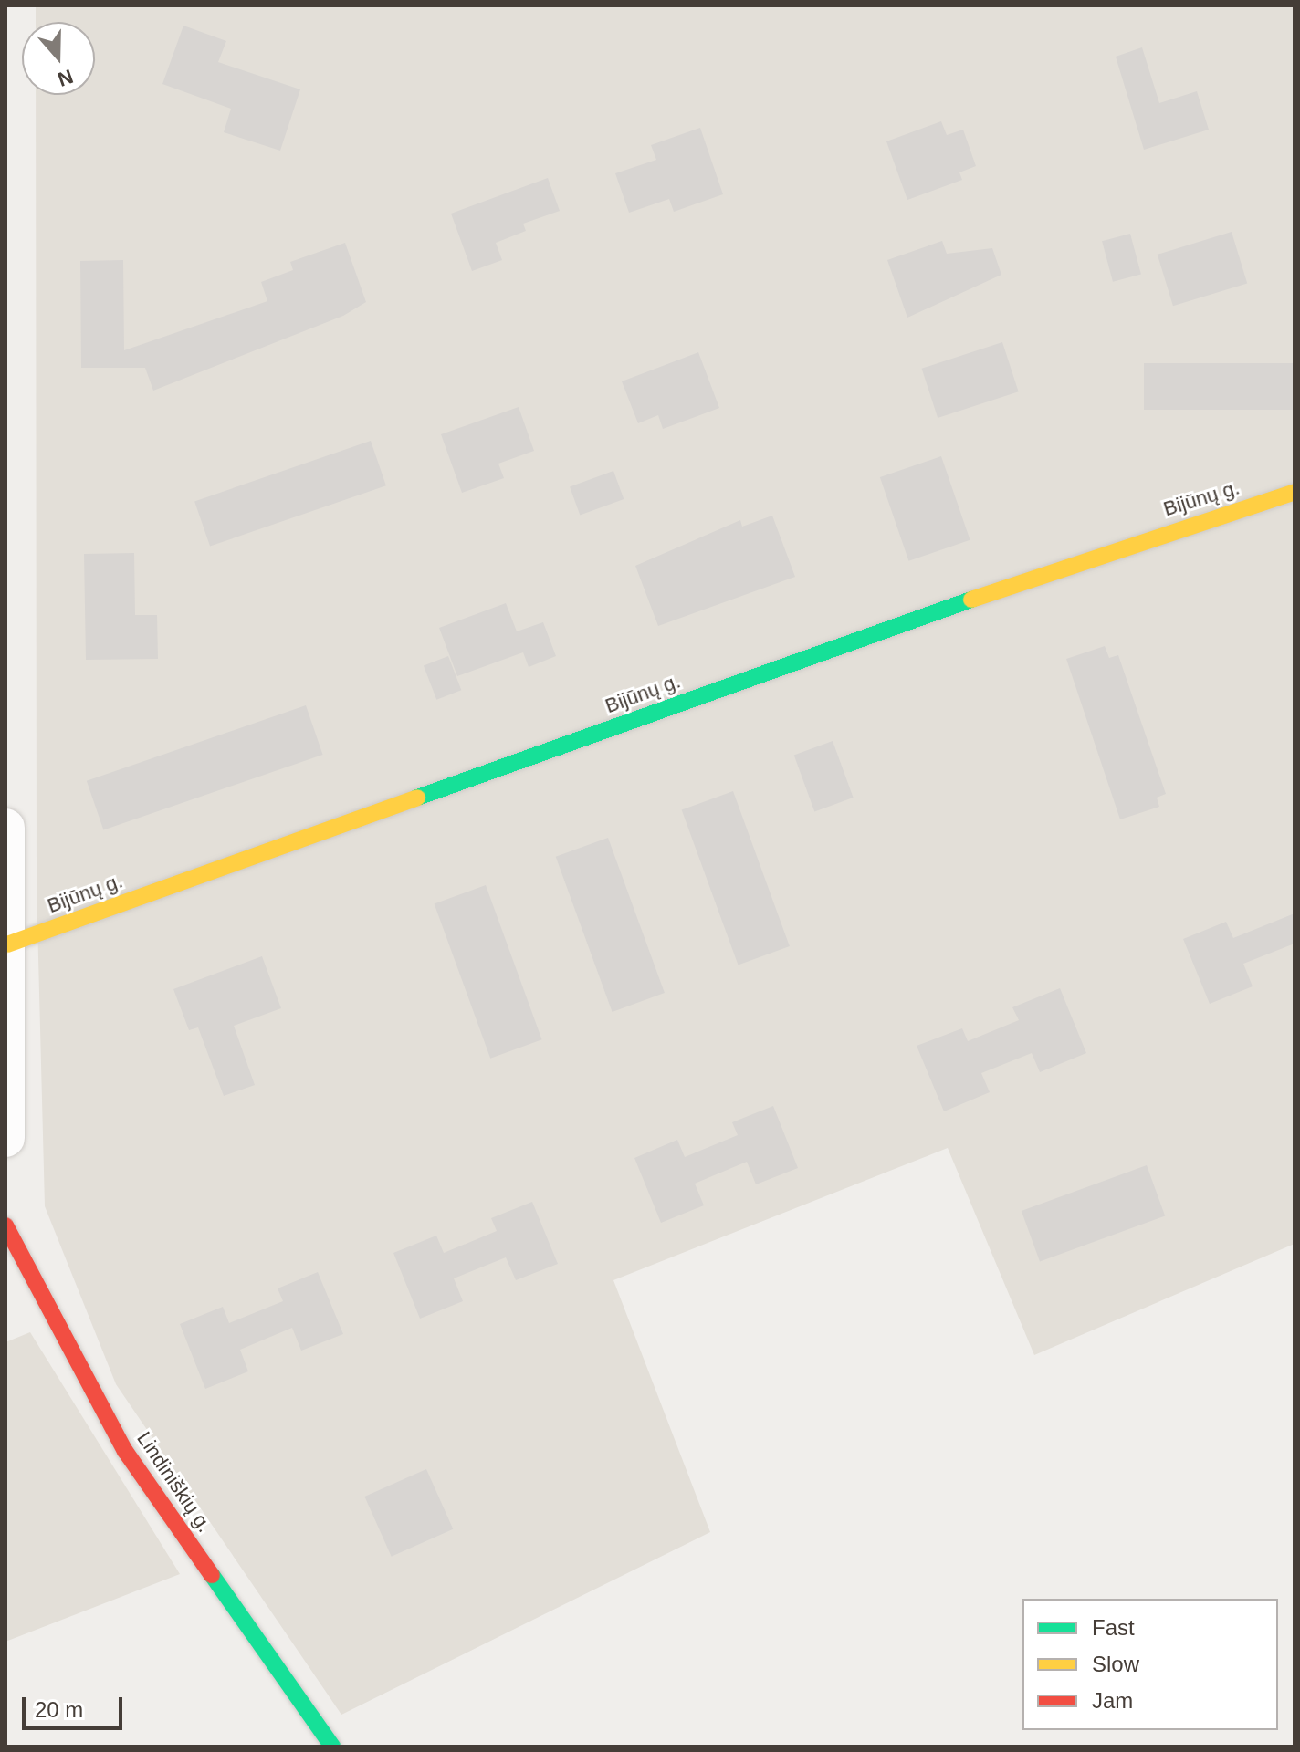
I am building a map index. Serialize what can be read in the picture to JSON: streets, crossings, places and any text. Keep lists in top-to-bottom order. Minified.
{"streets":{"street":["Bijūnų g.","Lindiniškių g."]},"legend":["Fast","Slow","Jam"],"scale_bar":"20 m","north":"bottom"}
